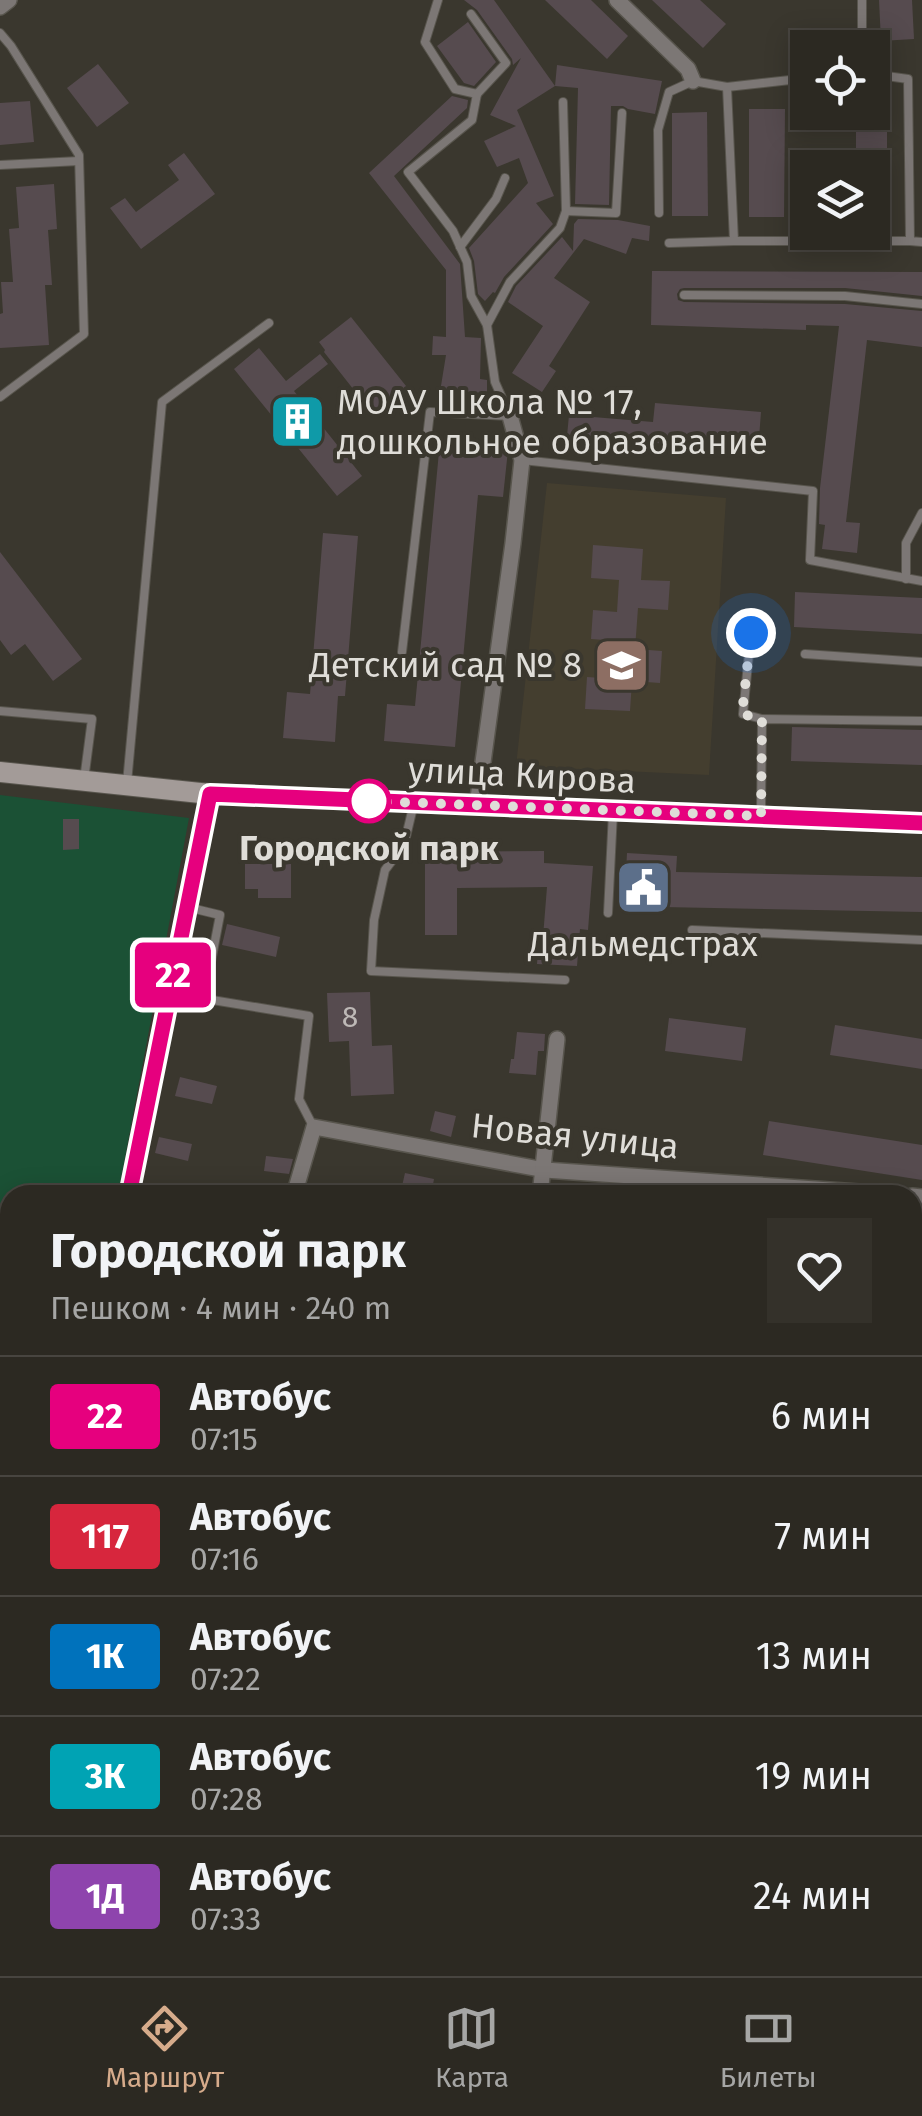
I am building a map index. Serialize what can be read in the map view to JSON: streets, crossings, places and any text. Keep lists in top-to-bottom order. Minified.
{"streets":{"main road":["улица Кирова"],"street":["Новая улица"]},"places":{"building":["МОАУ Школа № 17, дошкольное образование"],"school or university":["Детский сад № 8"],"other":["Городской парк"],"public building":["Дальмедстрах"]},"lines":["bus line 22"],"house_numbers":["8"],"page":{"on_map":"22","heading":["Городской парк","Пешком · 4 мин · 240 m"],"list":[{"mark":"22","name":"Автобус","note":"07:15","value":"6 мин"},{"mark":"117","name":"Автобус","note":"07:16","value":"7 мин"},{"mark":"1К","name":"Автобус","note":"07:22","value":"13 мин"},{"mark":"3К","name":"Автобус","note":"07:28","value":"19 мин"},{"mark":"1Д","name":"Автобус","note":"07:33","value":"24 мин"}],"tabs":["Маршрут","Карта","Билеты"]}}
